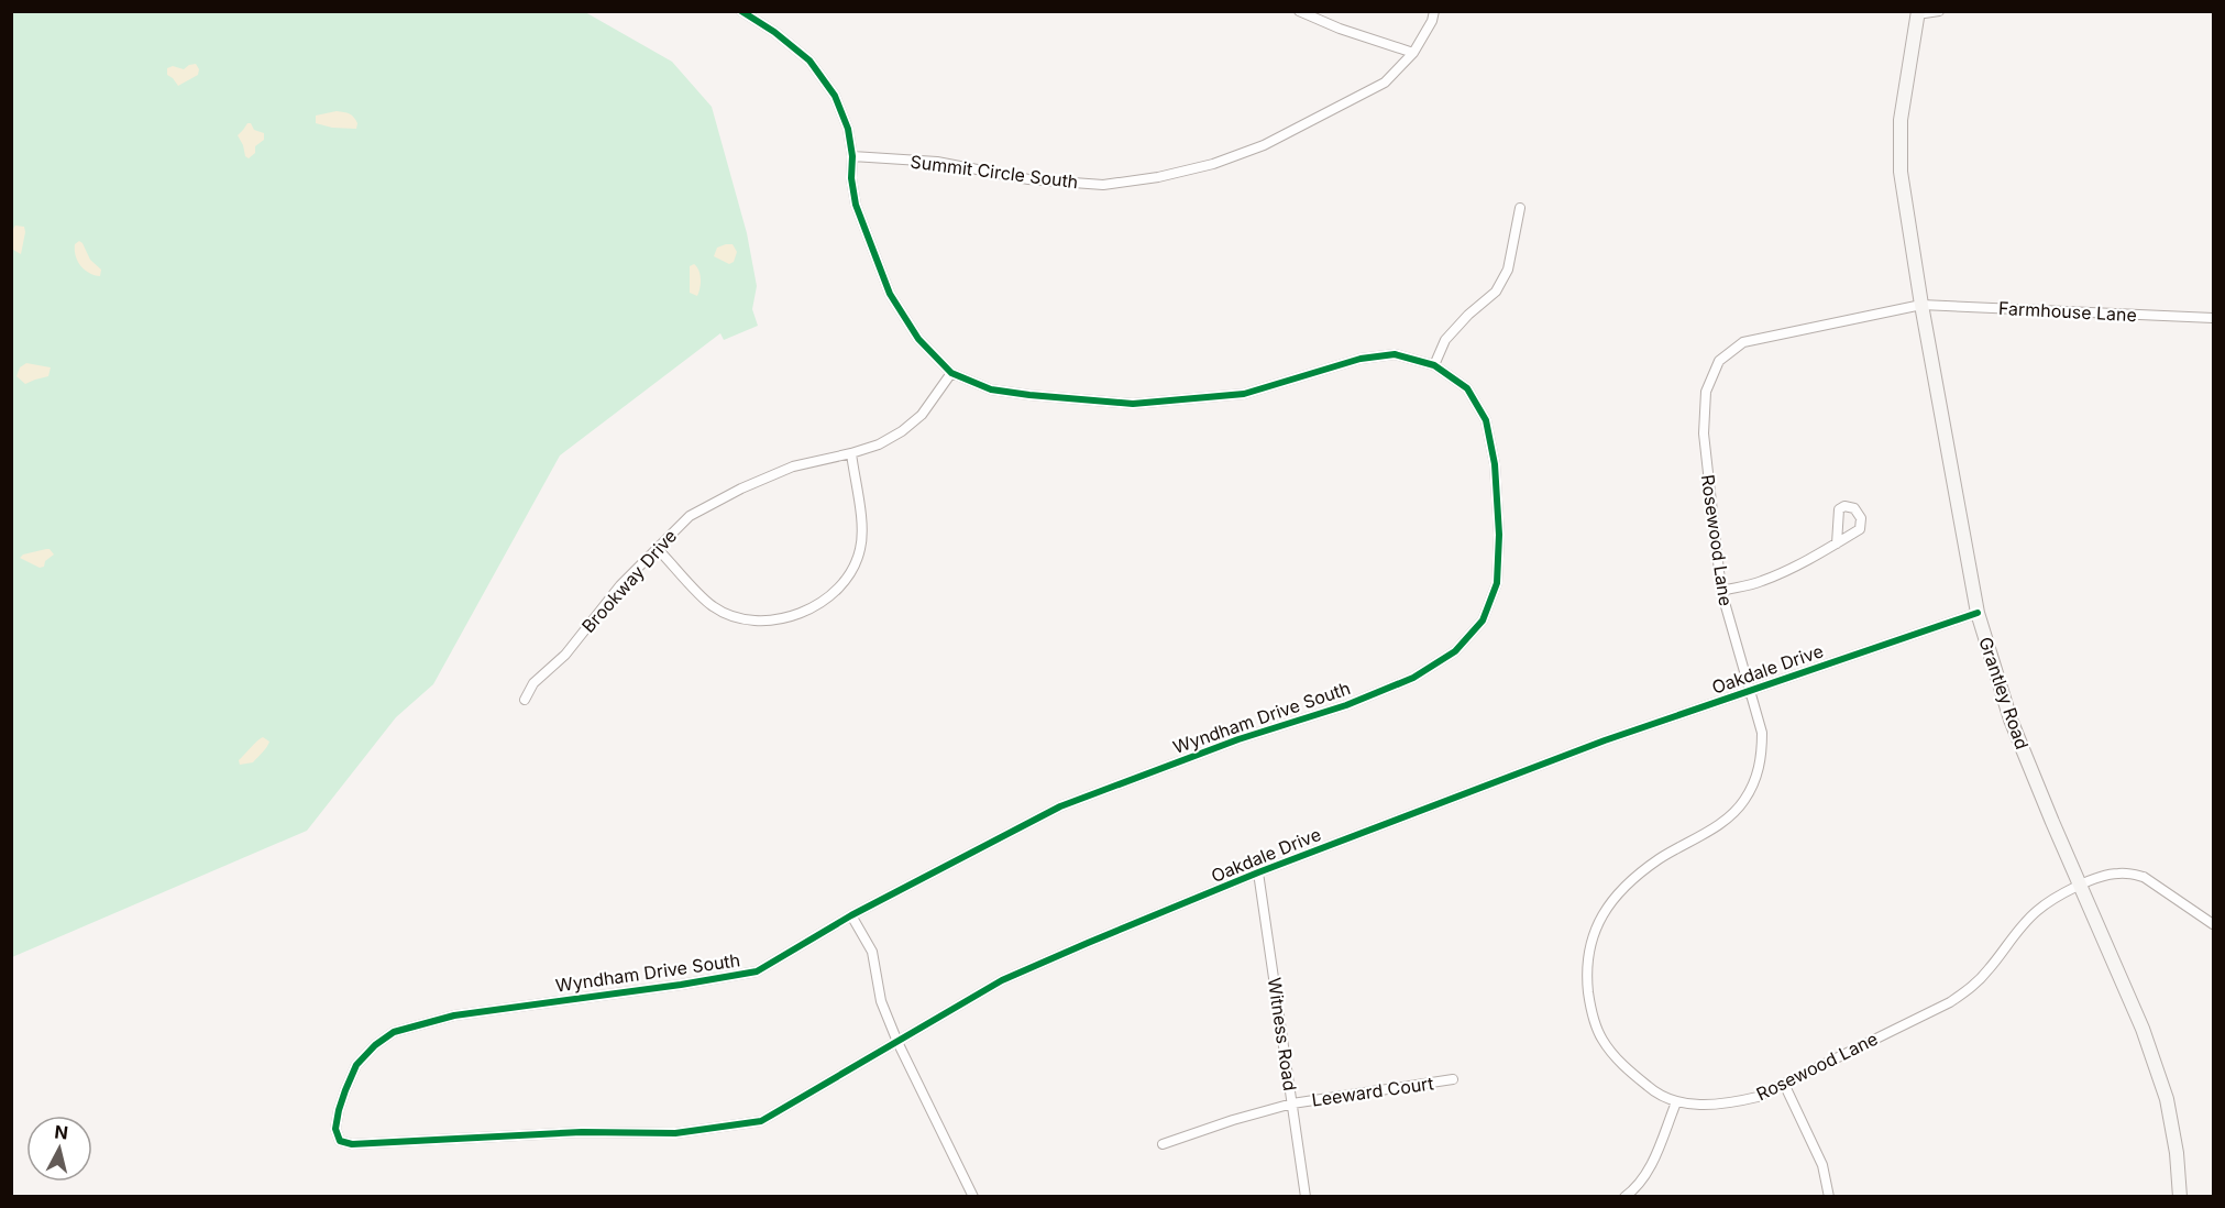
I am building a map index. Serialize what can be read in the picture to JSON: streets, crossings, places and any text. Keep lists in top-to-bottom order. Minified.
{"streets":{"street":["Summit Circle South","Farmhouse Lane","Rosewood Lane","Brookway Drive","Oakdale Drive","Grantley Road","Wyndham Drive South","Witness Road","Leeward Court"]},"crossings":[["Summit Circle South","Wyndham Drive South"],["Farmhouse Lane","Rosewood Lane"],["Farmhouse Lane","Grantley Road"],["Rosewood Lane","Oakdale Drive"],["Rosewood Lane","Grantley Road"],["Brookway Drive","Wyndham Drive South"],["Oakdale Drive","Grantley Road"],["Oakdale Drive","Wyndham Drive South"],["Oakdale Drive","Witness Road"],["Witness Road","Leeward Court"]],"north":"top"}
